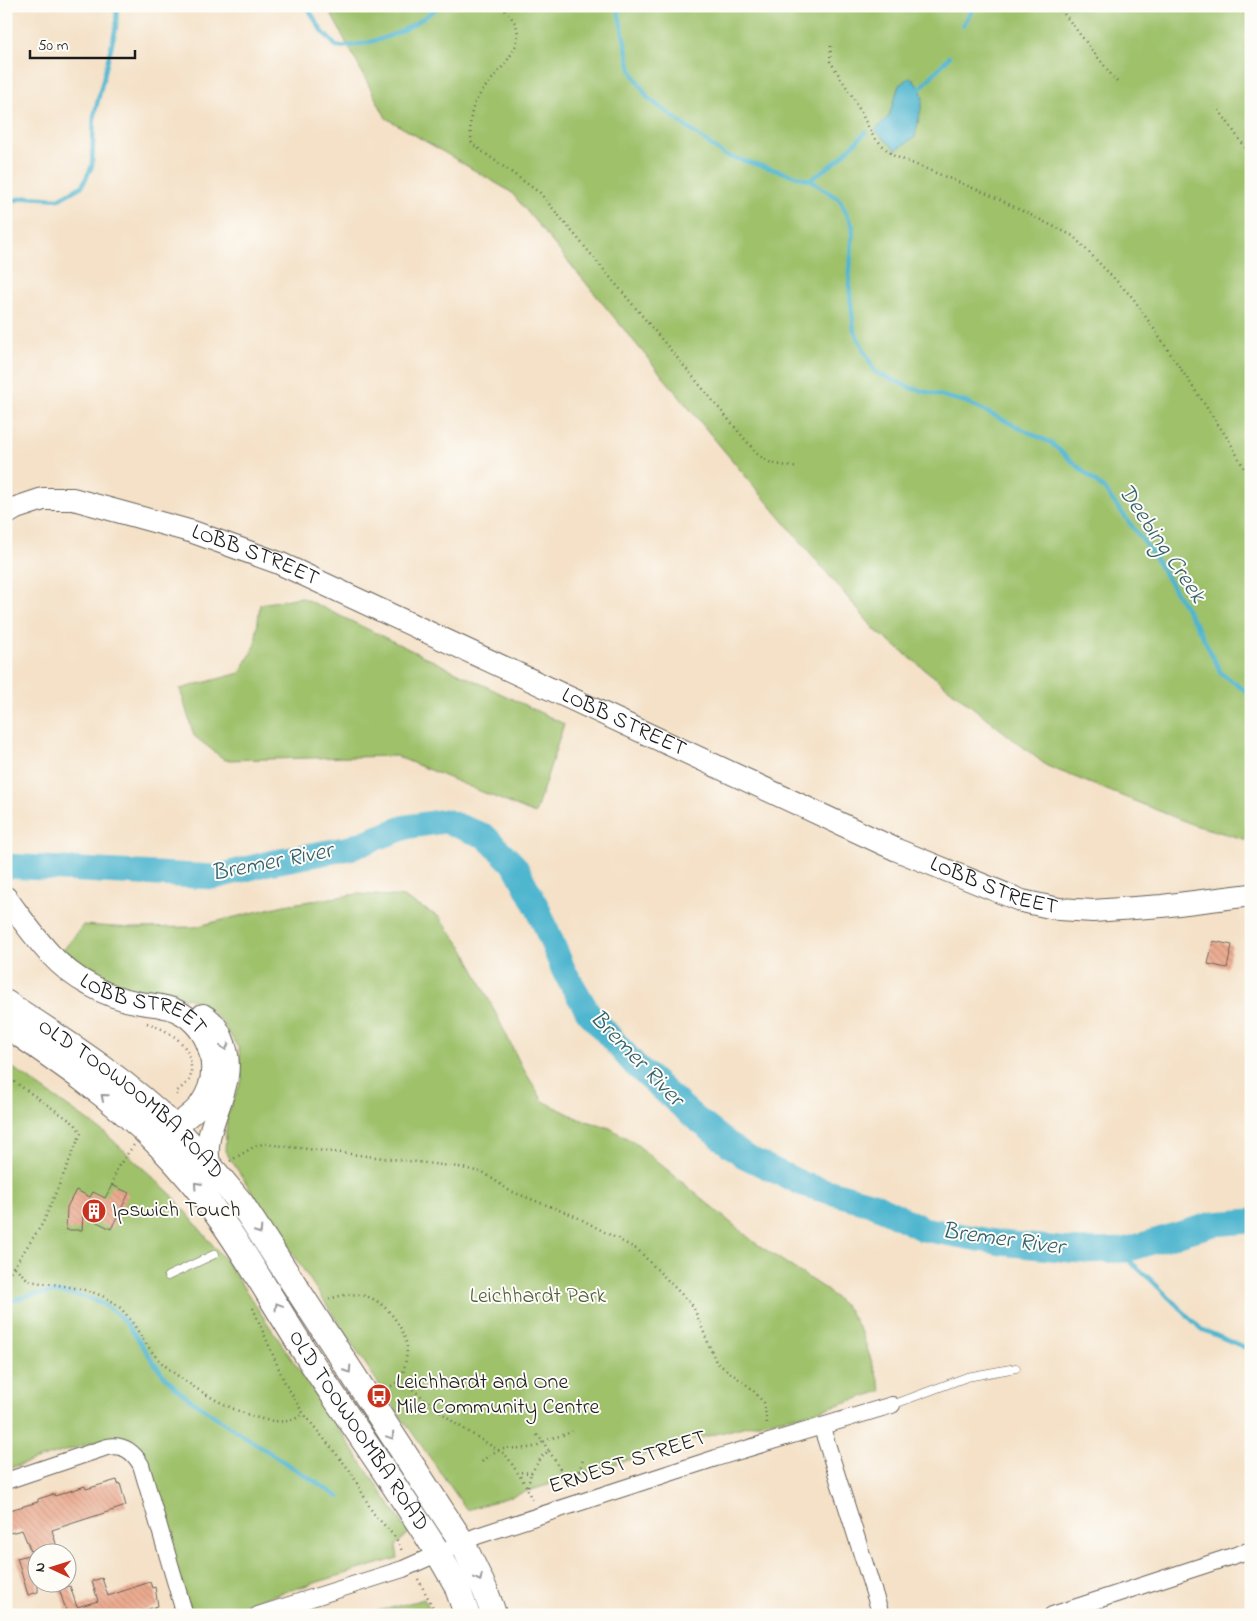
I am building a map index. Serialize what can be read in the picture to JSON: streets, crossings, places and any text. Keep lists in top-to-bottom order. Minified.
{"streets":{"main road":["LOBB STREET","OLD TOOWOOMBA ROAD"],"street":["ERNEST STREET"]},"crossings":[["LOBB STREET","OLD TOOWOOMBA ROAD"],["OLD TOOWOOMBA ROAD","ERNEST STREET"]],"water":["Deebing Creek","Bremer River"],"parks":["Leichhardt Park"],"places":{"building":["Ipswich Touch"],"bus stop":["Leichhardt and One Mile Community Centre"]},"scale_bar":"50 m","north":"left"}
